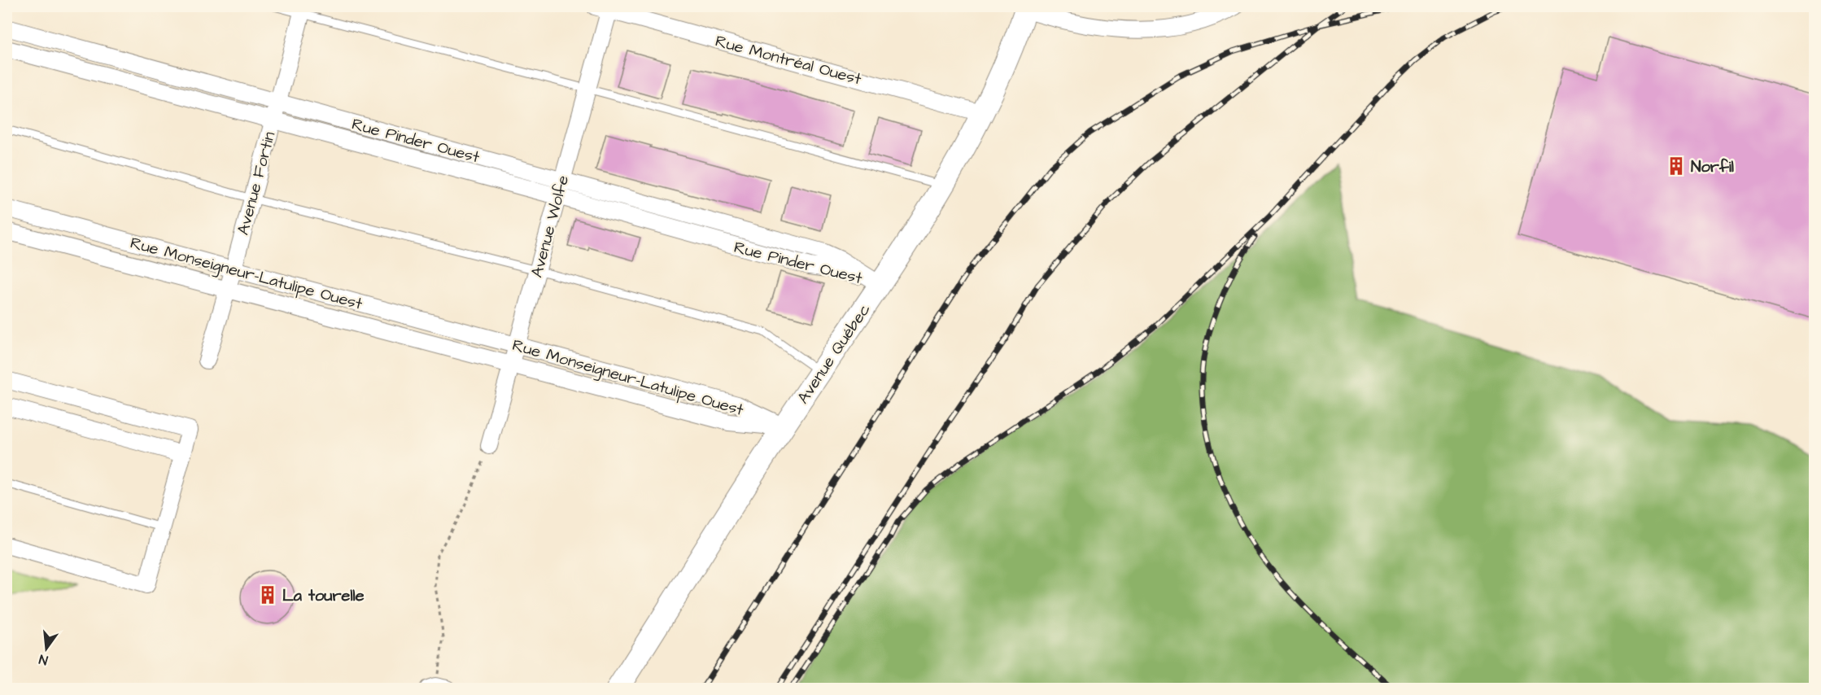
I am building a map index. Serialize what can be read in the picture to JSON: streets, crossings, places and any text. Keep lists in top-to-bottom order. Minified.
{"streets":{"main road":["Avenue Québec"],"street":["Rue Montréal Ouest","Rue Pinder Ouest","Avenue Fortin","Avenue Wolfe","Rue Monseigneur-Latulipe Ouest"]},"crossings":[["Rue Montréal Ouest","Avenue Wolfe"],["Rue Montréal Ouest","Avenue Québec"],["Rue Pinder Ouest","Avenue Fortin"],["Rue Pinder Ouest","Avenue Wolfe"],["Rue Pinder Ouest","Avenue Québec"],["Avenue Fortin","Rue Monseigneur-Latulipe Ouest"],["Avenue Wolfe","Rue Monseigneur-Latulipe Ouest"],["Rue Monseigneur-Latulipe Ouest","Avenue Québec"]],"places":{"building":["Norfil","La tourelle"]},"north":"bottom"}
